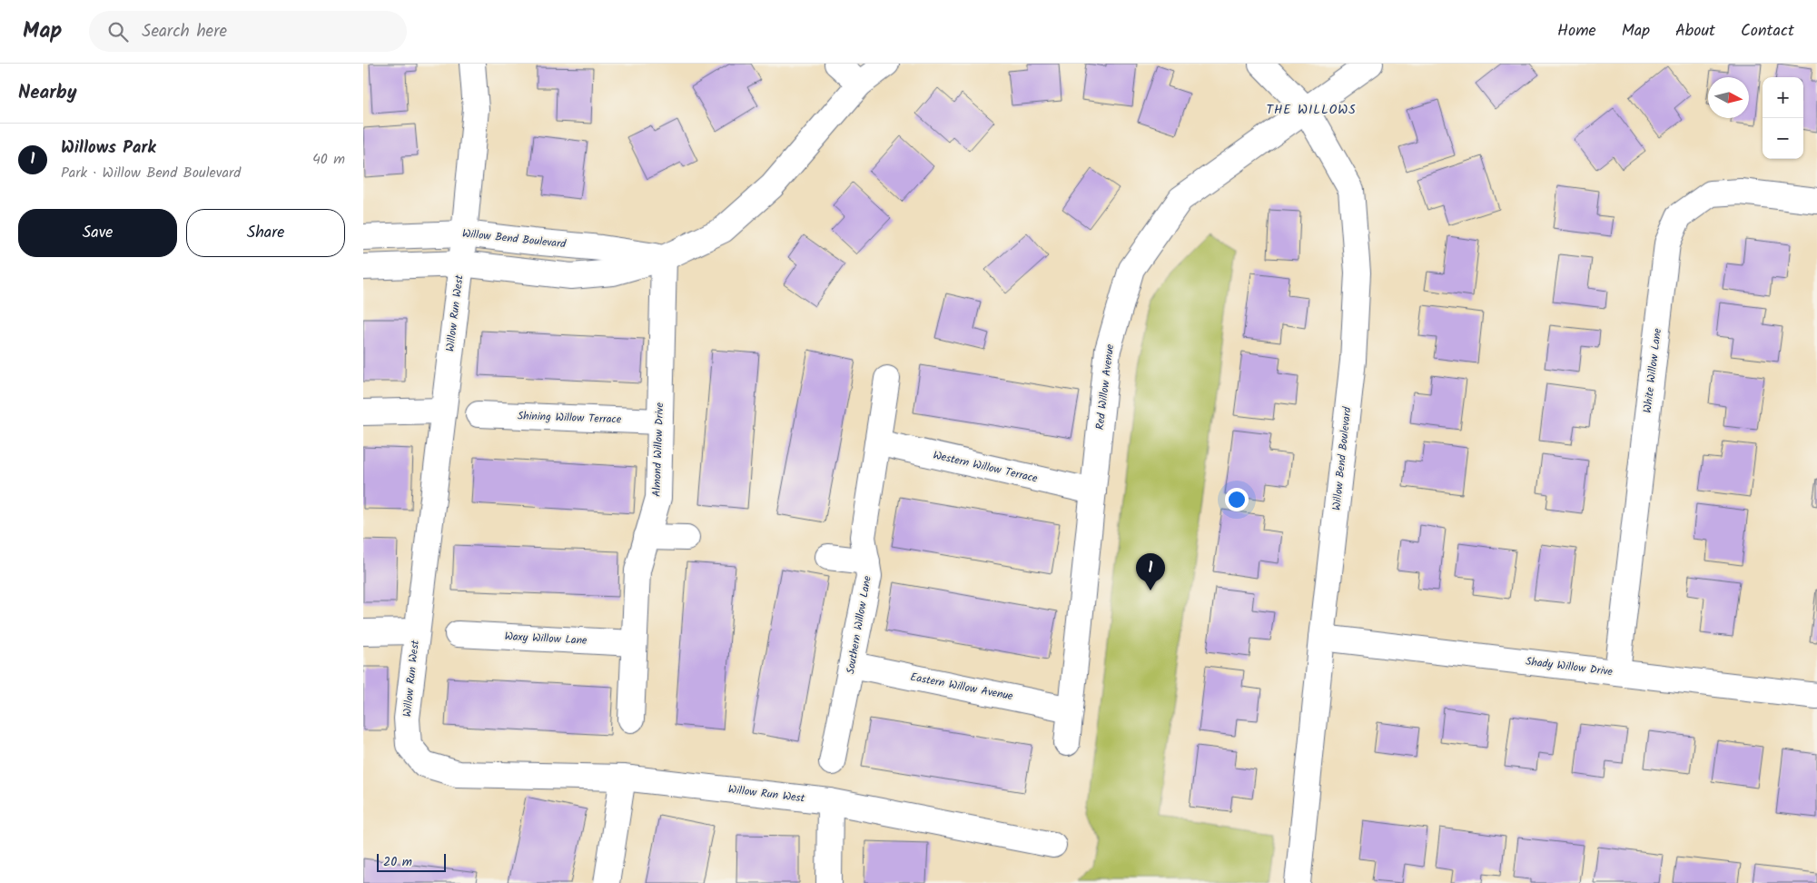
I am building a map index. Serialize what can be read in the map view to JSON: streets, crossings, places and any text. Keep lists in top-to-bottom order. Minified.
{"streets":{"street":["Willow Bend Boulevard","Willow Run West","White Willow Lane","Red Willow Avenue","Shining Willow Terrace","Almond Willow Drive","Western Willow Terrace","Southern Willow Lane","Waxy Willow Lane","Shady Willow Drive","Eastern Willow Avenue"]},"crossings":[["Willow Bend Boulevard","Willow Run West"],["Willow Bend Boulevard","Red Willow Avenue"],["Willow Bend Boulevard","Almond Willow Drive"],["Willow Bend Boulevard","Shady Willow Drive"],["White Willow Lane","Shady Willow Drive"],["Red Willow Avenue","Western Willow Terrace"],["Red Willow Avenue","Eastern Willow Avenue"],["Shining Willow Terrace","Almond Willow Drive"],["Almond Willow Drive","Waxy Willow Lane"],["Western Willow Terrace","Southern Willow Lane"],["Southern Willow Lane","Eastern Willow Avenue"]],"districts":["THE WILLOWS"],"scale_bar":"20 m","north":"right","page":{"header":"Map","search":"Search here","nav":["Home","Map","About","Contact"],"heading":"Nearby","map_buttons":["+","−"],"list":[{"mark":"1","name":"Willows Park","note":"Park · Willow Bend Boulevard","value":"40 m"}],"buttons":["Save","Share"],"pins":"1","scale":"20 m"}}
